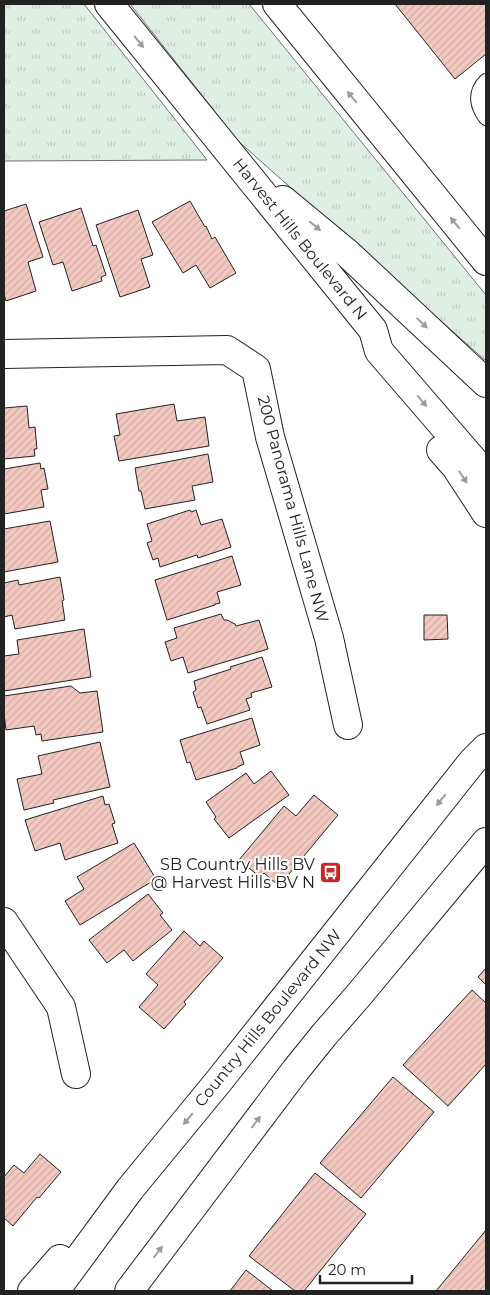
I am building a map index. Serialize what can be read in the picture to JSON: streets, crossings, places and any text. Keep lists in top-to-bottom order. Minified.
{"streets":{"main road":["Harvest Hills Boulevard N","200 Panorama Hills Lane NW","Country Hills Boulevard NW"]},"places":{"bus stop":["SB Country Hills BV @ Harvest Hills BV N"]},"scale_bar":"20 m"}
